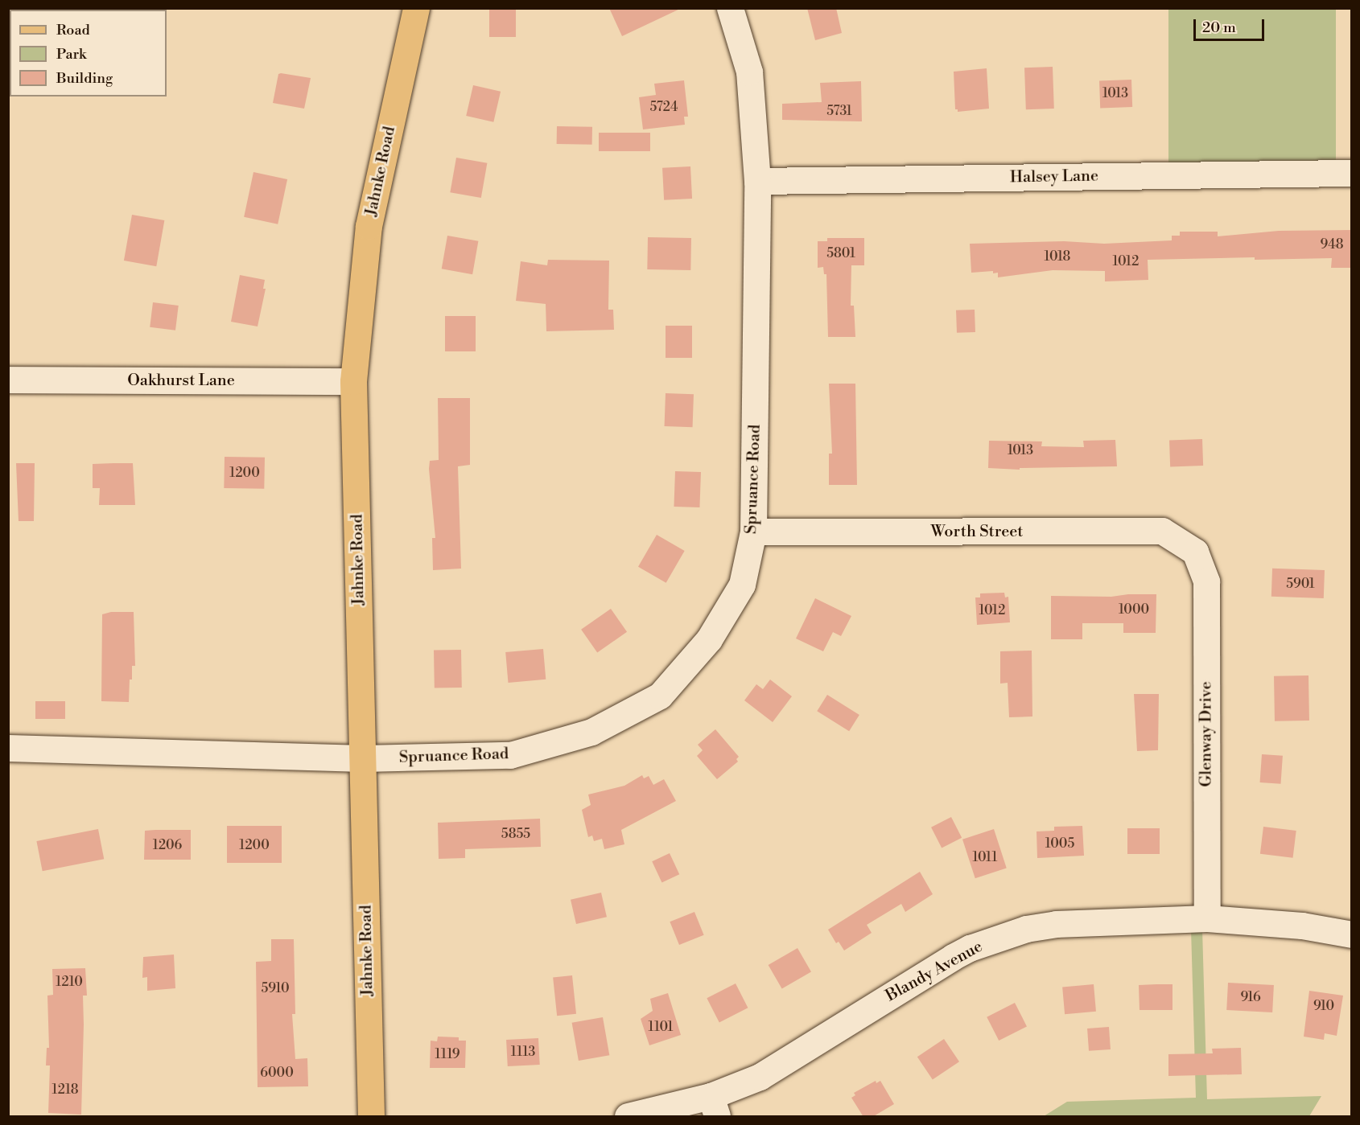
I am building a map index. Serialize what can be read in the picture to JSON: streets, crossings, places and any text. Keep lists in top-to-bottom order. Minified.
{"streets":{"main road":["Jahnke Road"],"street":["Halsey Lane","Oakhurst Lane","Spruance Road","Worth Street","Glenway Drive","Blandy Avenue"]},"crossings":[["Jahnke Road","Oakhurst Lane"],["Jahnke Road","Spruance Road"],["Halsey Lane","Spruance Road"],["Spruance Road","Worth Street"],["Worth Street","Glenway Drive"],["Glenway Drive","Blandy Avenue"]],"house_numbers":["1013","5724","5731","948","5801","1018","1012","1013","1200","5901","1000","1012","5855","1005","1206","1200","1011","1210","5910","916","910","1101","1113","1119","6000","1218"],"legend":["Road","Park","Building"],"scale_bar":"20 m"}
